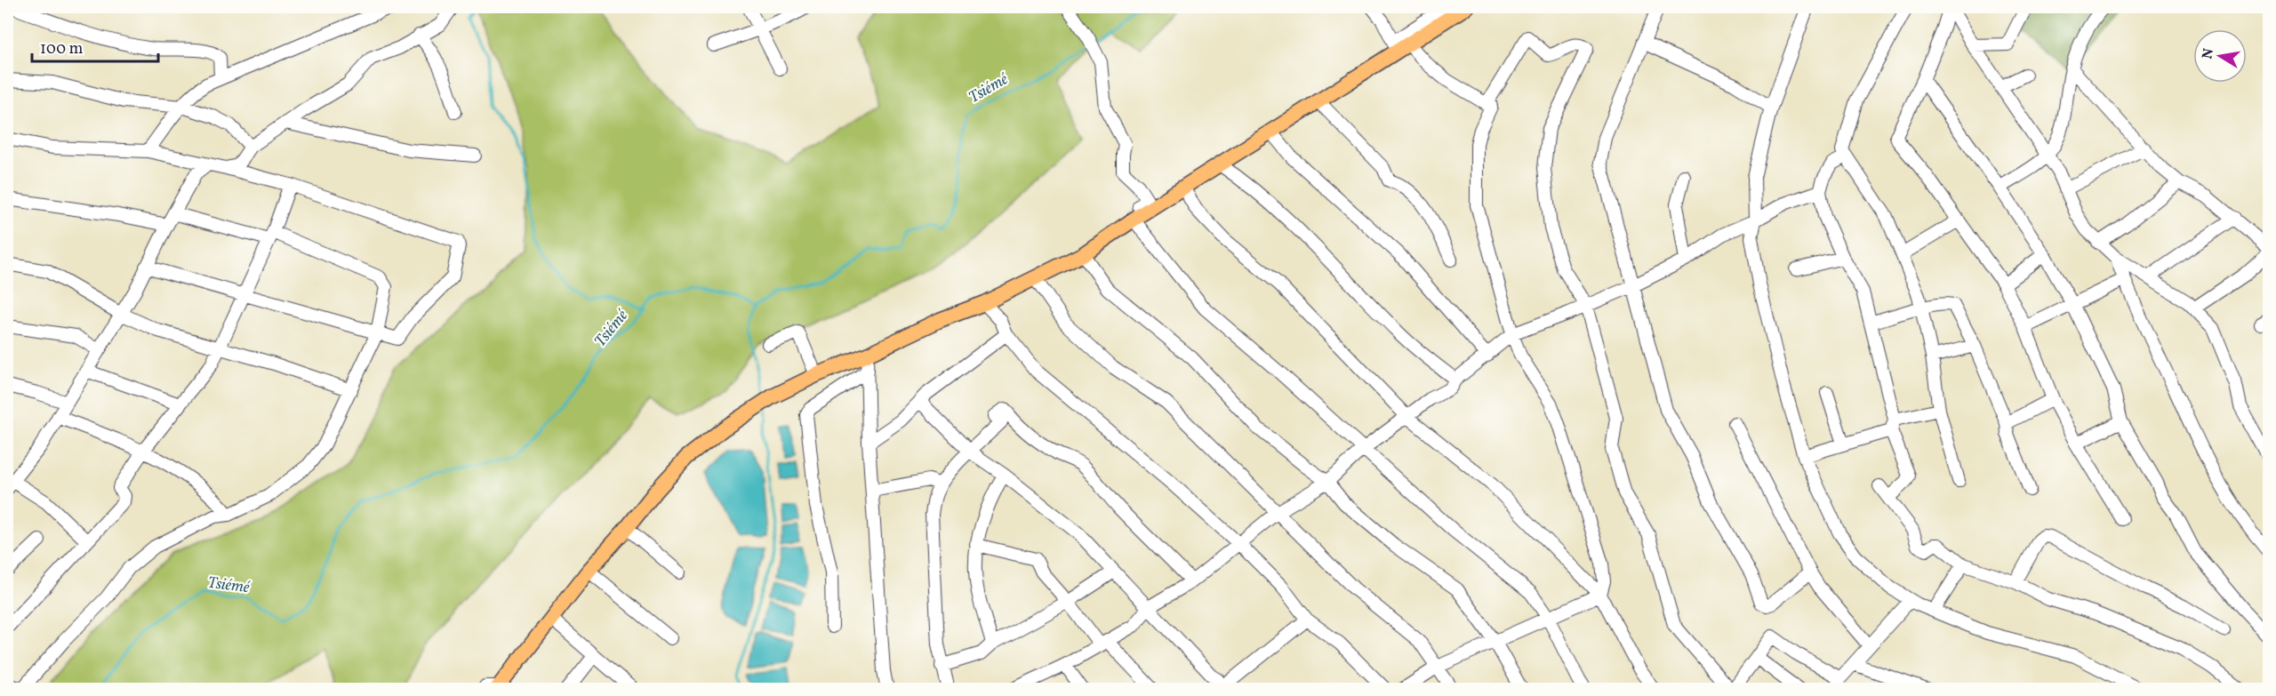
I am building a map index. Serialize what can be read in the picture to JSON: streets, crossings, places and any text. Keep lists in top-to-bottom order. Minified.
{"water":["Tsiémé"],"scale_bar":"100 m","north":"left"}
